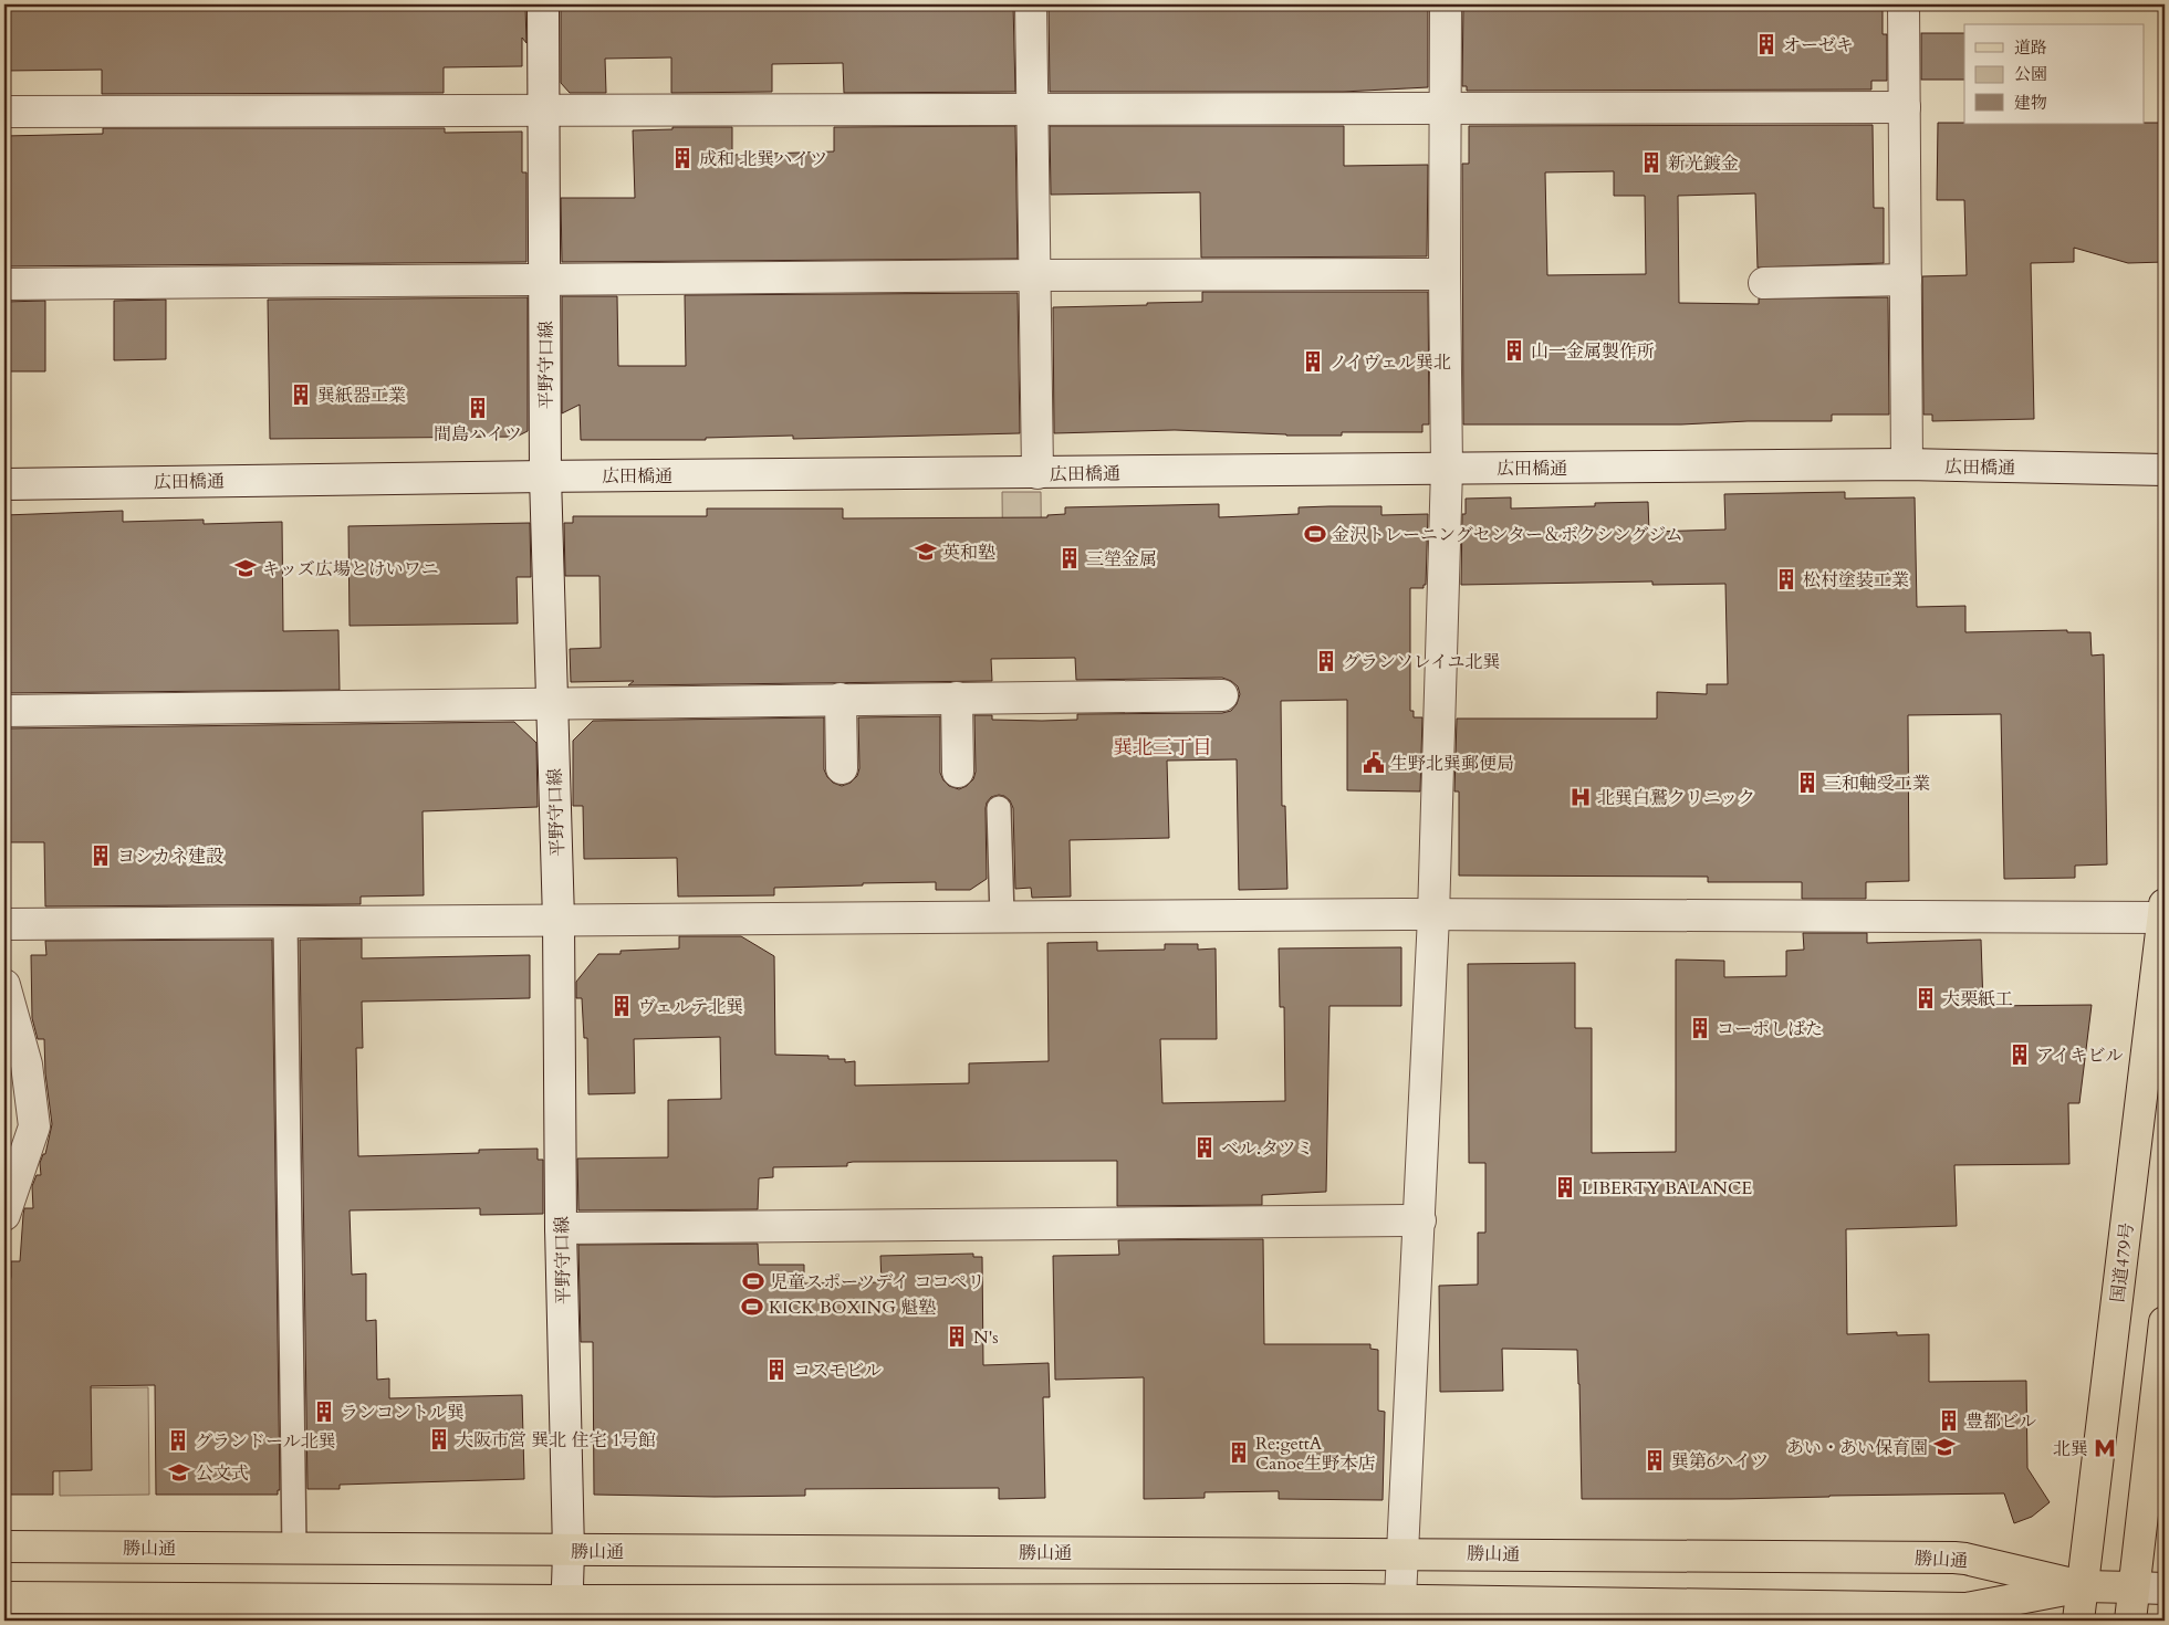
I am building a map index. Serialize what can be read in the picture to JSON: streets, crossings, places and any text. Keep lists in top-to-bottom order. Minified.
{"streets":{"main road":["国道479号","勝山通"],"street":["平野守口線","広田橋通"]},"crossings":[["平野守口線","広田橋通"],["平野守口線","勝山通"],["国道479号","勝山通"]],"districts":["巽北三丁目"],"places":{"building":["オーゼキ","成和 北巽ハイツ","新光鍍金","山一金属製作所","ノイヴェル巽北","巽紙器工業","間島ハイツ","三塋金属","松村塗装工業","グランソレイユ北巽","三和軸受工業","ヨシカネ建設","大栗紙工","ヴェルテ北巽","コーポしばた","アイキビル","ベル.タツミ","LIBERTY BALANCE","N's","コスモビル","ランコントル巽","豊都ビル","大阪市営 巽北 住宅 1号館","グランドール北巽","Re:gettA Canoe生野本店","巽第6ハイツ"],"sports":["金沢トレーニングセンター＆ボクシングジム","児童スポーツデイ ココペリ","KICK BOXING 魁塾"],"school or university":["英和塾","キッズ広場とけいワニ","あい・あい保育園","公文式"],"public building":["生野北巽郵便局"],"hospital":["北巽白鷲クリニック"],"metro station":["北巽"]},"legend":["道路","公園","建物"]}
